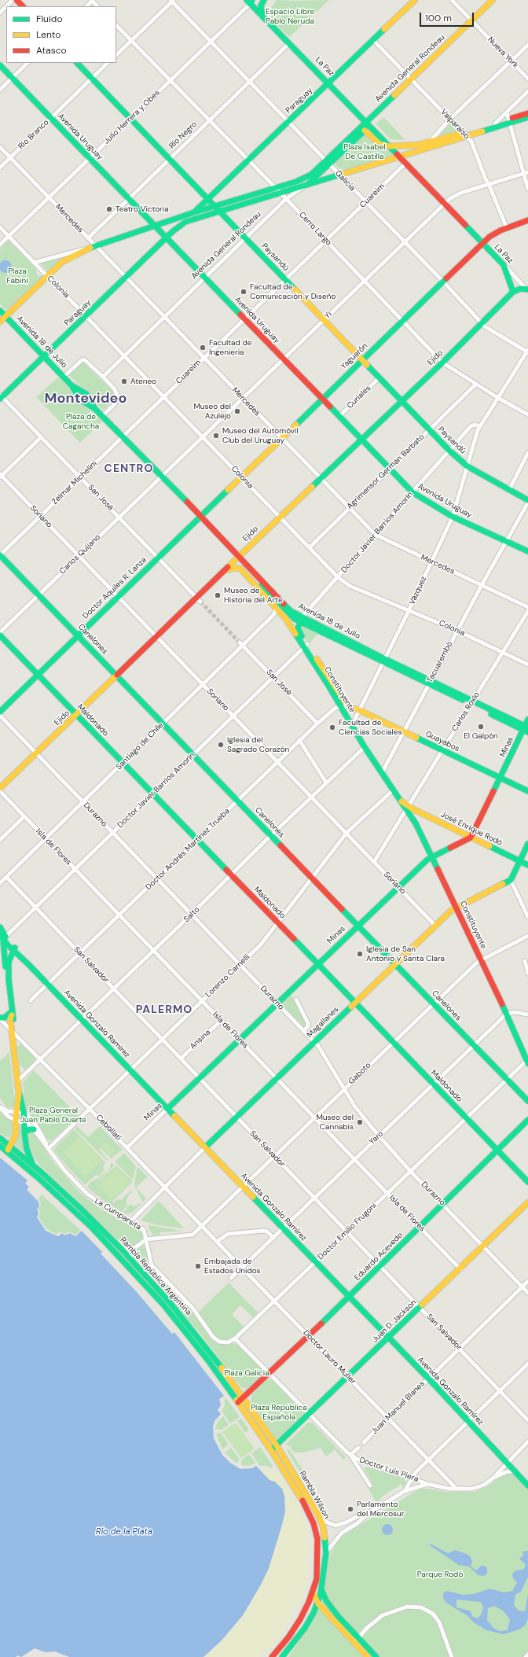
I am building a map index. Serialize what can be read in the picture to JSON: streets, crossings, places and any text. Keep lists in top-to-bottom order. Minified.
{"streets":{"street":["Nueva York","La Paz","Avenida General Rondeau","Paraguay","Julio Herrera y Obes","Valparaíso","Río Branco","Río Negro","Avenida Uruguay","Galicia","Cuareim","Mercedes","Cerro Largo","Paysandú","Colonia","Yi","Avenida 18 de Julio","Yaguarón","Ejido","Curiales","Agrimensor Germán Barbato","Zelmar Michelini","San José","Soriano","Doctor Javier Barrios Amorín","Carlos Quijano","Doctor Aquiles R. Lanza","Vázquez","Canelones","Tacuarembó","Constituyente","Carlos Roxlo","Maldonado","Guayabos","Santiago de Chile","Minas","Durazno","José Enrique Rodó","Isla de Flores","Doctor Andrés Martínez Trueba","Salto","San Salvador","Lorenzo Carnelli","Magallanes","Avenida Gonzalo Ramírez","Ansina","Gaboto","Cebollatí","Yaro","La Cumparsita","Doctor Emilio Frugoni","Eduardo Acevedo","Rambla República Argentina","Juan D. Jackson","Doctor Lauro Muller","Juan Manuel Blanes","Doctor Luis Piera","Rambla Wilson"]},"crossings":[["Nueva York","Avenida General Rondeau"],["La Paz","Avenida General Rondeau"],["La Paz","Paraguay"],["La Paz","Julio Herrera y Obes"],["La Paz","Río Negro"],["La Paz","Cuareim"],["La Paz","Yi"],["La Paz","Yaguarón"],["Avenida General Rondeau","Paraguay"],["Avenida General Rondeau","Valparaíso"],["Avenida General Rondeau","Avenida Uruguay"],["Avenida General Rondeau","Galicia"],["Avenida General Rondeau","Mercedes"],["Avenida General Rondeau","Cerro Largo"],["Avenida General Rondeau","Paysandú"],["Avenida General Rondeau","Colonia"],["Paraguay","Valparaíso"],["Paraguay","Avenida Uruguay"],["Paraguay","Galicia"],["Paraguay","Mercedes"],["Paraguay","Cerro Largo"],["Paraguay","Paysandú"],["Paraguay","Colonia"],["Paraguay","Avenida 18 de Julio"],["Paraguay","San José"],["Julio Herrera y Obes","Avenida Uruguay"],["Julio Herrera y Obes","Galicia"],["Julio Herrera y Obes","Mercedes"],["Julio Herrera y Obes","Cerro Largo"],["Julio Herrera y Obes","Paysandú"],["Julio Herrera y Obes","Colonia"],["Valparaíso","Yi"],["Valparaíso","Yaguarón"],["Río Branco","Avenida Uruguay"],["Río Branco","Mercedes"],["Río Branco","Paysandú"],["Río Negro","Avenida Uruguay"],["Río Negro","Galicia"],["Río Negro","Mercedes"],["Río Negro","Cerro Largo"],["Río Negro","Paysandú"],["Avenida Uruguay","Cuareim"],["Avenida Uruguay","Yi"],["Avenida Uruguay","Yaguarón"],["Avenida Uruguay","Ejido"],["Avenida Uruguay","Curiales"],["Avenida Uruguay","Agrimensor Germán Barbato"],["Avenida Uruguay","Doctor Javier Barrios Amorín"],["Avenida Uruguay","Vázquez"],["Avenida Uruguay","Tacuarembó"],["Galicia","Cuareim"],["Galicia","Yi"],["Galicia","Yaguarón"],["Galicia","Ejido"],["Cuareim","Mercedes"],["Cuareim","Cerro Largo"],["Cuareim","Paysandú"],["Cuareim","Colonia"],["Cuareim","Avenida 18 de Julio"],["Cuareim","Zelmar Michelini"],["Mercedes","Yi"],["Mercedes","Yaguarón"],["Mercedes","Ejido"],["Mercedes","Agrimensor Germán Barbato"],["Mercedes","Doctor Javier Barrios Amorín"],["Mercedes","Vázquez"],["Mercedes","Tacuarembó"],["Cerro Largo","Yi"],["Cerro Largo","Yaguarón"],["Cerro Largo","Ejido"],["Cerro Largo","Agrimensor Germán Barbato"],["Cerro Largo","Vázquez"],["Paysandú","Yi"],["Paysandú","Yaguarón"],["Paysandú","Ejido"],["Paysandú","Curiales"],["Paysandú","Agrimensor Germán Barbato"],["Paysandú","Doctor Javier Barrios Amorín"],["Paysandú","Vázquez"],["Colonia","Yi"],["Colonia","Yaguarón"],["Colonia","Ejido"],["Colonia","Agrimensor Germán Barbato"],["Colonia","Doctor Javier Barrios Amorín"],["Colonia","Vázquez"],["Colonia","Tacuarembó"],["Colonia","Carlos Roxlo"],["Yi","Avenida 18 de Julio"],["Yi","Carlos Quijano"],["Avenida 18 de Julio","Yaguarón"],["Avenida 18 de Julio","Ejido"],["Avenida 18 de Julio","Zelmar Michelini"],["Avenida 18 de Julio","Doctor Javier Barrios Amorín"],["Avenida 18 de Julio","Carlos Quijano"],["Avenida 18 de Julio","Doctor Aquiles R. Lanza"],["Avenida 18 de Julio","Vázquez"],["Avenida 18 de Julio","Tacuarembó"],["Avenida 18 de Julio","Constituyente"],["Avenida 18 de Julio","Carlos Roxlo"],["Avenida 18 de Julio","Santiago de Chile"],["Avenida 18 de Julio","Minas"],["Yaguarón","Doctor Aquiles R. Lanza"],["Ejido","San José"],["Ejido","Soriano"],["Ejido","Canelones"],["Ejido","Maldonado"],["Ejido","Durazno"],["Zelmar Michelini","San José"],["Zelmar Michelini","Soriano"],["Zelmar Michelini","Canelones"],["San José","Doctor Javier Barrios Amorín"],["San José","Carlos Quijano"],["San José","Doctor Aquiles R. Lanza"],["San José","Santiago de Chile"],["San José","Doctor Andrés Martínez Trueba"],["Soriano","Doctor Javier Barrios Amorín"],["Soriano","Carlos Quijano"],["Soriano","Doctor Aquiles R. Lanza"],["Soriano","Carlos Roxlo"],["Soriano","Santiago de Chile"],["Soriano","Minas"],["Soriano","Doctor Andrés Martínez Trueba"],["Soriano","Salto"],["Soriano","Lorenzo Carnelli"],["Soriano","Magallanes"],["Doctor Javier Barrios Amorín","Vázquez"],["Doctor Javier Barrios Amorín","Canelones"],["Doctor Javier Barrios Amorín","Constituyente"],["Doctor Javier Barrios Amorín","Maldonado"],["Doctor Javier Barrios Amorín","Durazno"],["Doctor Javier Barrios Amorín","Isla de Flores"],["Doctor Javier Barrios Amorín","San Salvador"],["Doctor Javier Barrios Amorín","Avenida Gonzalo Ramírez"],["Carlos Quijano","Canelones"],["Doctor Aquiles R. Lanza","Canelones"],["Doctor Aquiles R. Lanza","Maldonado"],["Vázquez","Constituyente"],["Vázquez","Guayabos"],["Canelones","Santiago de Chile"],["Canelones","Minas"],["Canelones","Doctor Andrés Martínez Trueba"],["Canelones","Salto"],["Canelones","Lorenzo Carnelli"],["Canelones","Magallanes"],["Canelones","Gaboto"],["Canelones","Yaro"],["Canelones","Doctor Emilio Frugoni"],["Tacuarembó","Constituyente"],["Tacuarembó","Guayabos"],["Constituyente","Carlos Roxlo"],["Constituyente","Guayabos"],["Constituyente","Santiago de Chile"],["Constituyente","Minas"],["Constituyente","José Enrique Rodó"],["Constituyente","Doctor Andrés Martínez Trueba"],["Constituyente","Salto"],["Constituyente","Lorenzo Carnelli"],["Constituyente","Magallanes"],["Constituyente","Gaboto"],["Constituyente","Yaro"],["Constituyente","Doctor Emilio Frugoni"],["Carlos Roxlo","Guayabos"],["Carlos Roxlo","José Enrique Rodó"],["Maldonado","Santiago de Chile"],["Maldonado","Minas"],["Maldonado","Doctor Andrés Martínez Trueba"],["Maldonado","Salto"],["Maldonado","Lorenzo Carnelli"],["Maldonado","Magallanes"],["Maldonado","Gaboto"],["Maldonado","Yaro"],["Maldonado","Doctor Emilio Frugoni"],["Maldonado","Eduardo Acevedo"],["Guayabos","Minas"],["Guayabos","Doctor Andrés Martínez Trueba"],["Santiago de Chile","Durazno"],["Santiago de Chile","Isla de Flores"],["Santiago de Chile","San Salvador"],["Minas","Durazno"],["Minas","José Enrique Rodó"],["Minas","Isla de Flores"],["Minas","San Salvador"],["Minas","Avenida Gonzalo Ramírez"],["Minas","Cebollatí"],["Durazno","Doctor Andrés Martínez Trueba"],["Durazno","Salto"],["Durazno","Lorenzo Carnelli"],["Durazno","Magallanes"],["Durazno","Gaboto"],["Durazno","Yaro"],["Durazno","Doctor Emilio Frugoni"],["Durazno","Eduardo Acevedo"],["Durazno","Juan D. Jackson"],["Durazno","Juan Manuel Blanes"],["Isla de Flores","Doctor Andrés Martínez Trueba"],["Isla de Flores","Salto"],["Isla de Flores","Lorenzo Carnelli"],["Isla de Flores","Magallanes"],["Isla de Flores","Ansina"],["Isla de Flores","Gaboto"],["Isla de Flores","Yaro"],["Isla de Flores","Doctor Emilio Frugoni"],["Isla de Flores","Eduardo Acevedo"],["Isla de Flores","Juan D. Jackson"],["Doctor Andrés Martínez Trueba","San Salvador"],["Doctor Andrés Martínez Trueba","Avenida Gonzalo Ramírez"],["Salto","San Salvador"],["Salto","Avenida Gonzalo Ramírez"],["Salto","Cebollatí"],["San Salvador","Lorenzo Carnelli"],["San Salvador","Magallanes"],["San Salvador","Ansina"],["San Salvador","Gaboto"],["San Salvador","Yaro"],["San Salvador","Doctor Emilio Frugoni"],["San Salvador","Eduardo Acevedo"],["San Salvador","Juan D. Jackson"],["San Salvador","Juan Manuel Blanes"],["Lorenzo Carnelli","Avenida Gonzalo Ramírez"],["Lorenzo Carnelli","Cebollatí"],["Lorenzo Carnelli","La Cumparsita"],["Magallanes","Avenida Gonzalo Ramírez"],["Magallanes","Cebollatí"],["Magallanes","La Cumparsita"],["Avenida Gonzalo Ramírez","Gaboto"],["Avenida Gonzalo Ramírez","Yaro"],["Avenida Gonzalo Ramírez","Doctor Emilio Frugoni"],["Avenida Gonzalo Ramírez","Eduardo Acevedo"],["Avenida Gonzalo Ramírez","Juan D. Jackson"],["Avenida Gonzalo Ramírez","Juan Manuel Blanes"],["Gaboto","Cebollatí"],["Gaboto","La Cumparsita"],["Gaboto","Doctor Lauro Muller"],["Cebollatí","Doctor Lauro Muller"],["Yaro","Doctor Lauro Muller"],["Doctor Emilio Frugoni","Doctor Lauro Muller"],["Doctor Emilio Frugoni","Doctor Luis Piera"],["Eduardo Acevedo","Rambla República Argentina"],["Eduardo Acevedo","Doctor Lauro Muller"],["Eduardo Acevedo","Doctor Luis Piera"],["Rambla República Argentina","Juan D. Jackson"],["Rambla República Argentina","Rambla Wilson"],["Juan D. Jackson","Doctor Lauro Muller"],["Juan D. Jackson","Doctor Luis Piera"],["Juan D. Jackson","Rambla Wilson"],["Doctor Lauro Muller","Juan Manuel Blanes"],["Doctor Lauro Muller","Doctor Luis Piera"]],"districts":["Montevideo","CENTRO","PALERMO"],"water":["Río de la Plata"],"parks":["Espacio Libre Pablo Neruda","Plaza Isabel De Castilla","Plaza Fabini","Plaza de Cagancha","Plaza General Juan Pablo Duarte","Plaza Galicia","Plaza República Española","Parque Rodó"],"places":["Teatro Victoria","Facultad de Comunicación y Diseño","Facultad de Ingenieria","Ateneo","Museo del Azulejo","Museo del Automóvil Club del Uruguay","Museo de Historia del Arte","El Galpón","Facultad de Ciencias Sociales","Iglesia del Sagrado Corazón","Iglesia de San Antonio y Santa Clara","Museo del Cannabis","Embajada de Estados Unidos","Parlamento del Mercosur"],"legend":["Fluido","Lento","Atasco"],"scale_bar":"100 m"}
